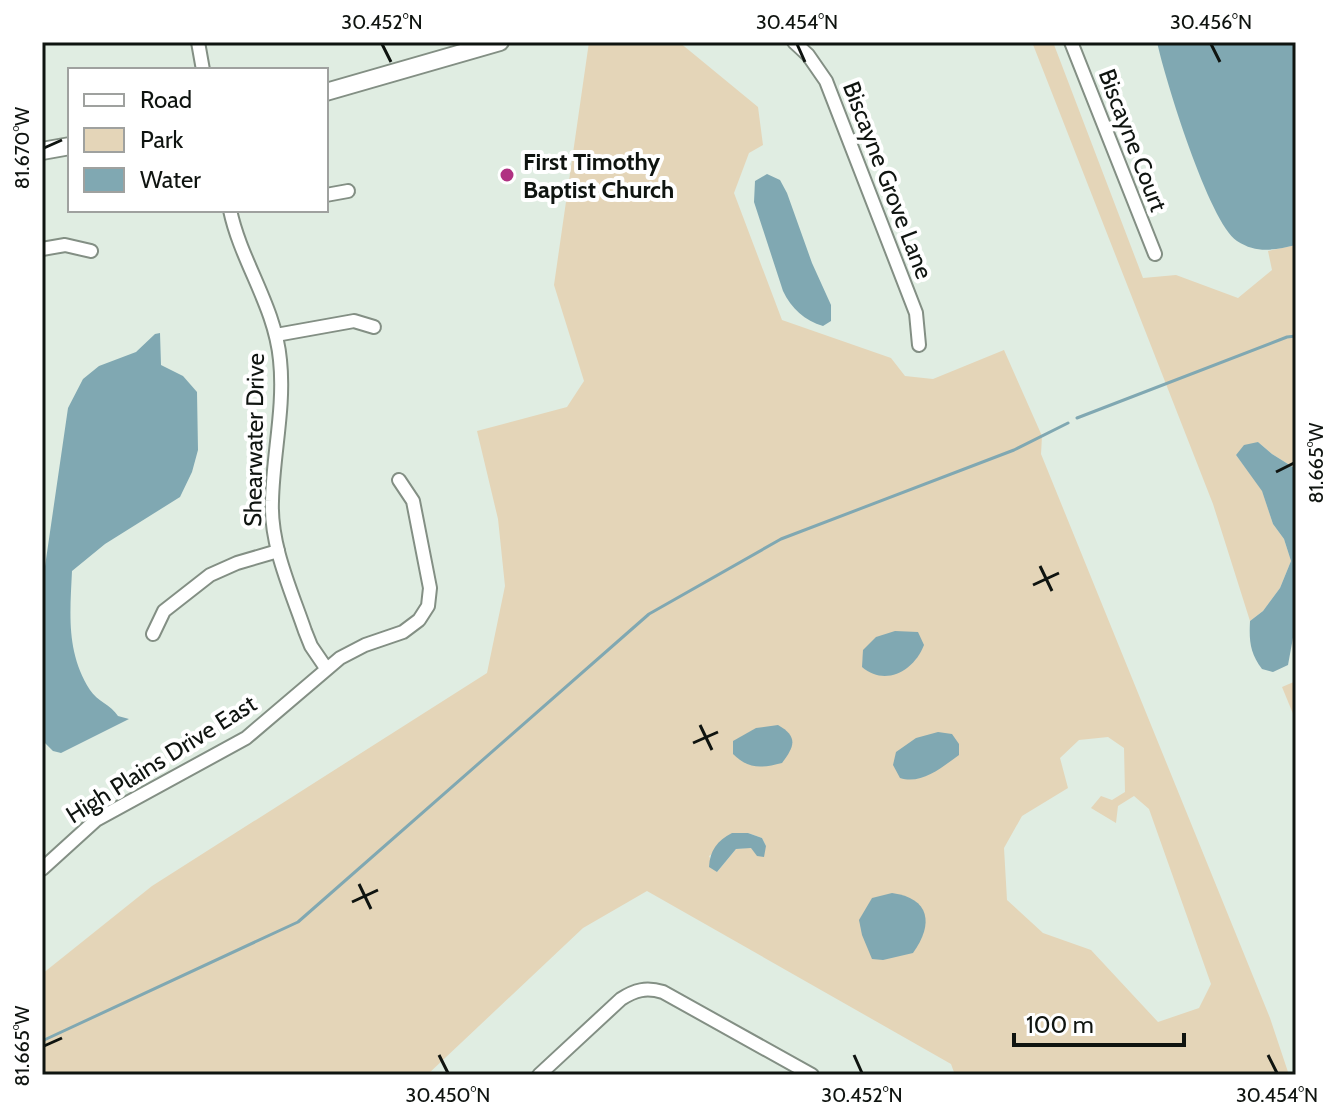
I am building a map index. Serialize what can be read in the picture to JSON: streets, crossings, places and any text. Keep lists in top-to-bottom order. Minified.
{"streets":{"street":["Biscayne Court","Biscayne Grove Lane","Shearwater Drive","High Plains Drive East"]},"crossings":[["Shearwater Drive","High Plains Drive East"]],"places":["First Timothy Baptist Church"],"legend":["Road","Park","Water"],"scale_bar":"100 m","coordinates":["30.452°N","30.454°N","30.456°N","81.670°W","81.665°W","30.450°N"]}
